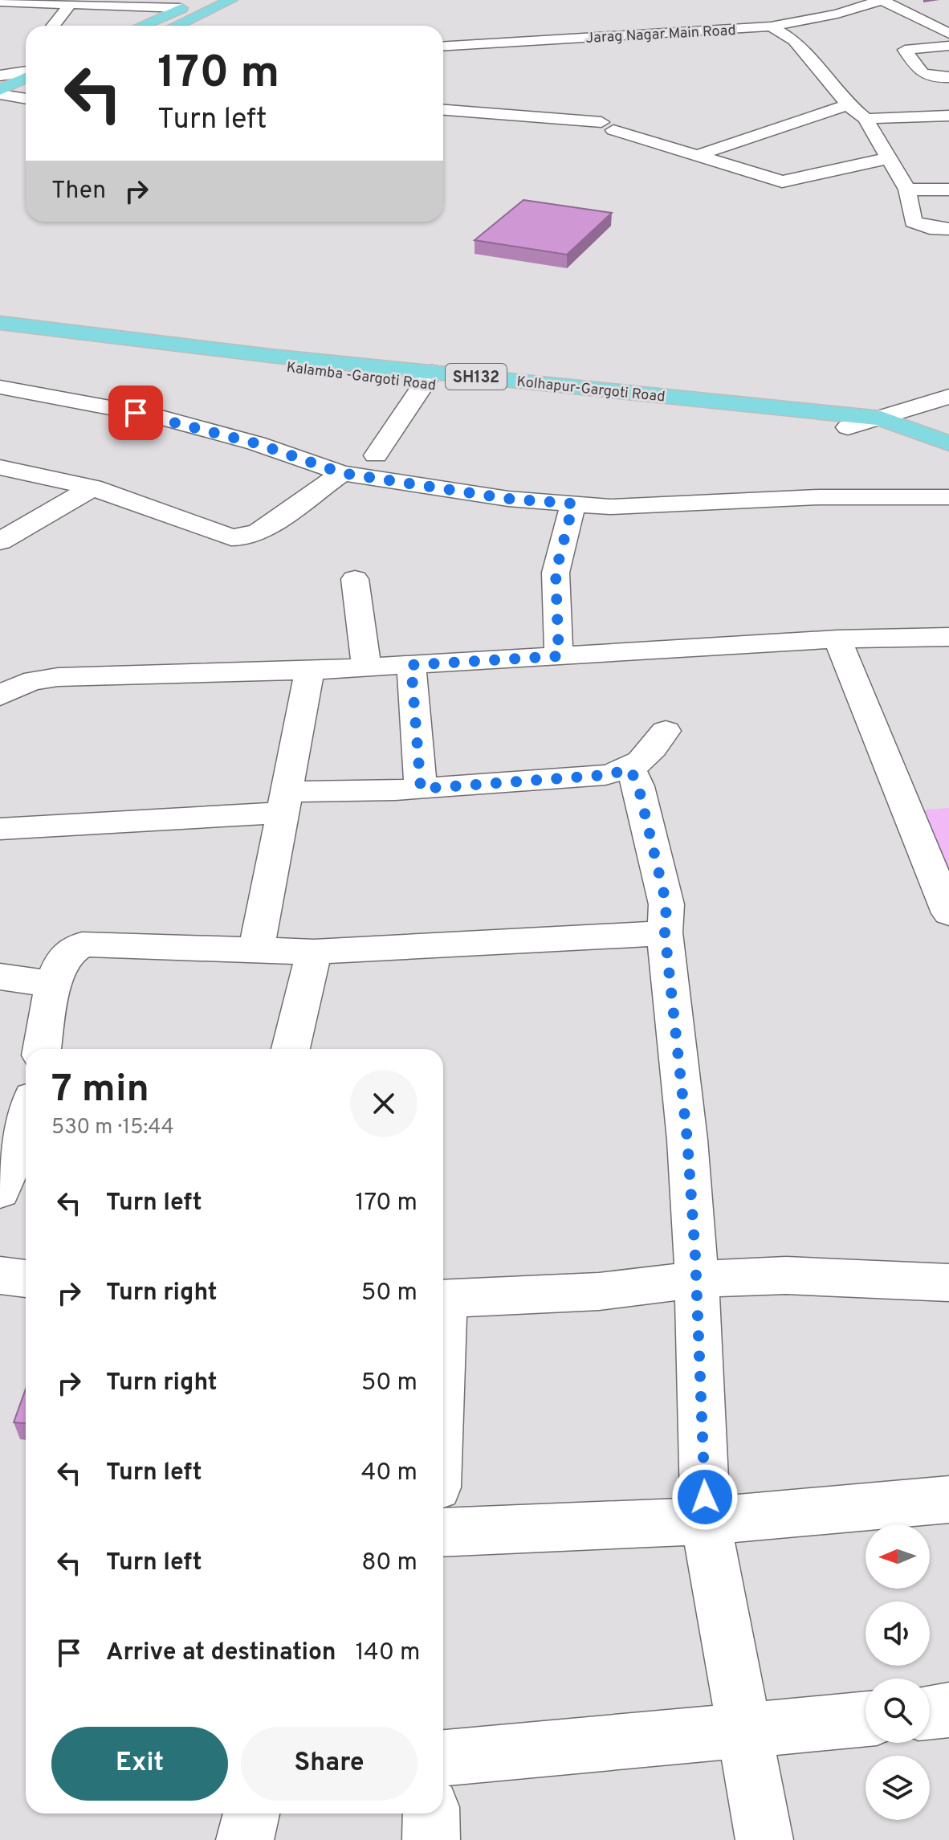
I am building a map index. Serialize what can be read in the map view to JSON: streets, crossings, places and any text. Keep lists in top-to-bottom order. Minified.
{"streets":{"main road":["Kalamba -Gargoti Road","SH132","Kolhapur-Gargoti Road"],"street":["Jarag Nagar Main Road"]},"crossings":[["Kalamba -Gargoti Road","Kolhapur-Gargoti Road"]],"north":"left","page":{"turn":["170 m","Turn left"],"then":"Then","heading":["7 min","530 m · 15:44"],"list":[{"name":"Turn left","value":"170 m"},{"name":"Turn right","value":"50 m"},{"name":"Turn right","value":"50 m"},{"name":"Turn left","value":"40 m"},{"name":"Turn left","value":"80 m"},{"name":"Arrive at destination","value":"140 m"}],"buttons":["Exit","Share"]}}
